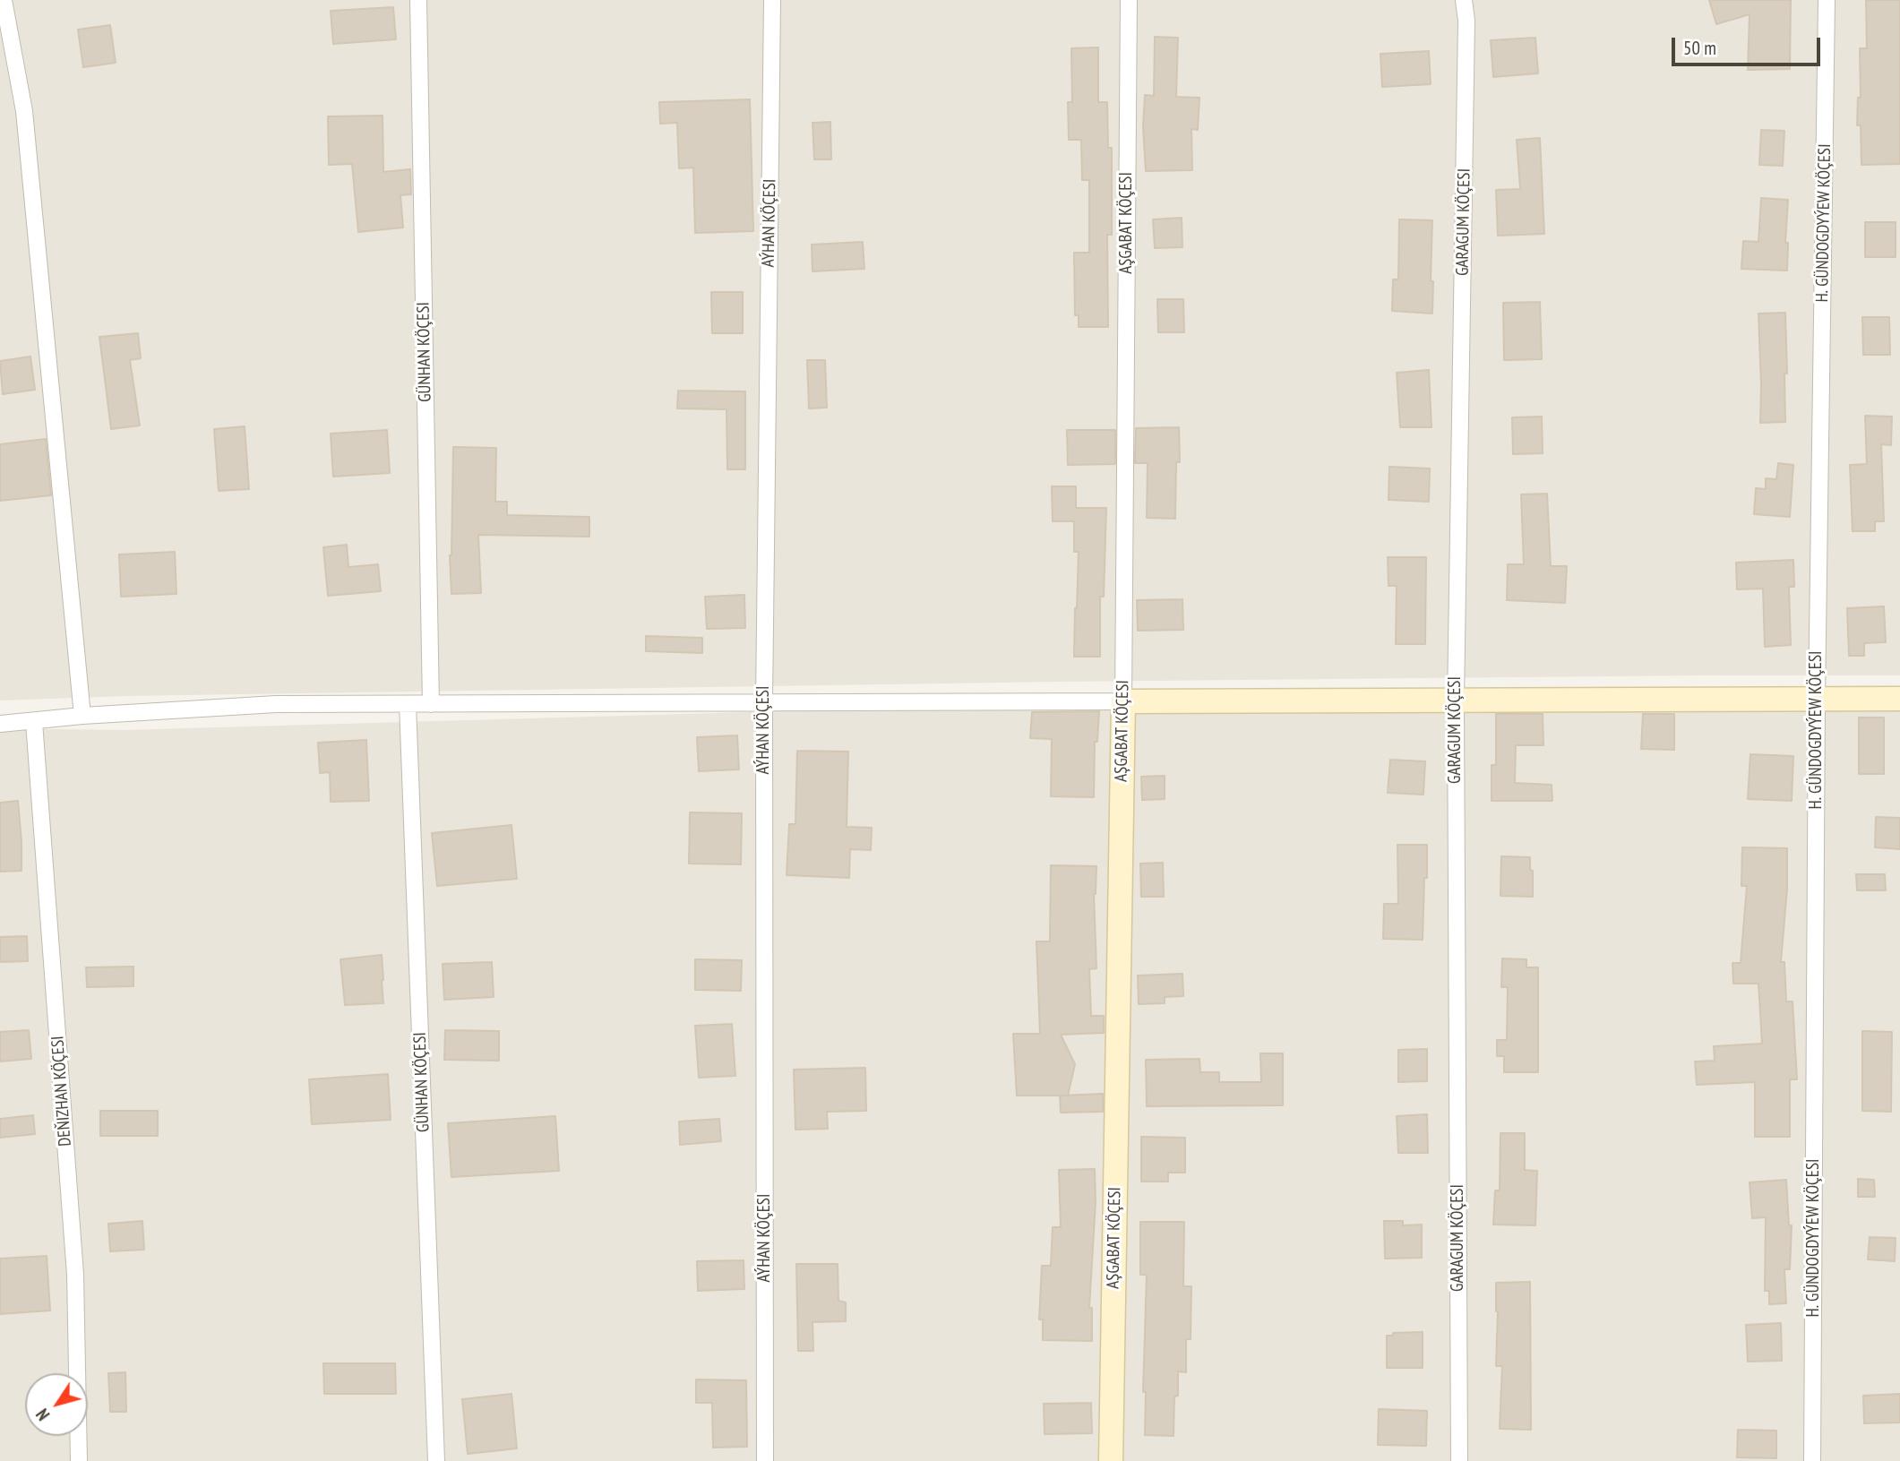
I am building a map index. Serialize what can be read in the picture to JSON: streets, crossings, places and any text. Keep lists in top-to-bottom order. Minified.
{"streets":{"street":["GARAGUM KÖÇESI","AÝHAN KÖÇESI","AŞGABAT KÖÇESI","H. GÜNDOGDYÝEW KÖÇESI","GÜNHAN KÖÇESI","DEŇIZHAN KÖÇESI"]},"scale_bar":"50 m","north":"bottom left"}
